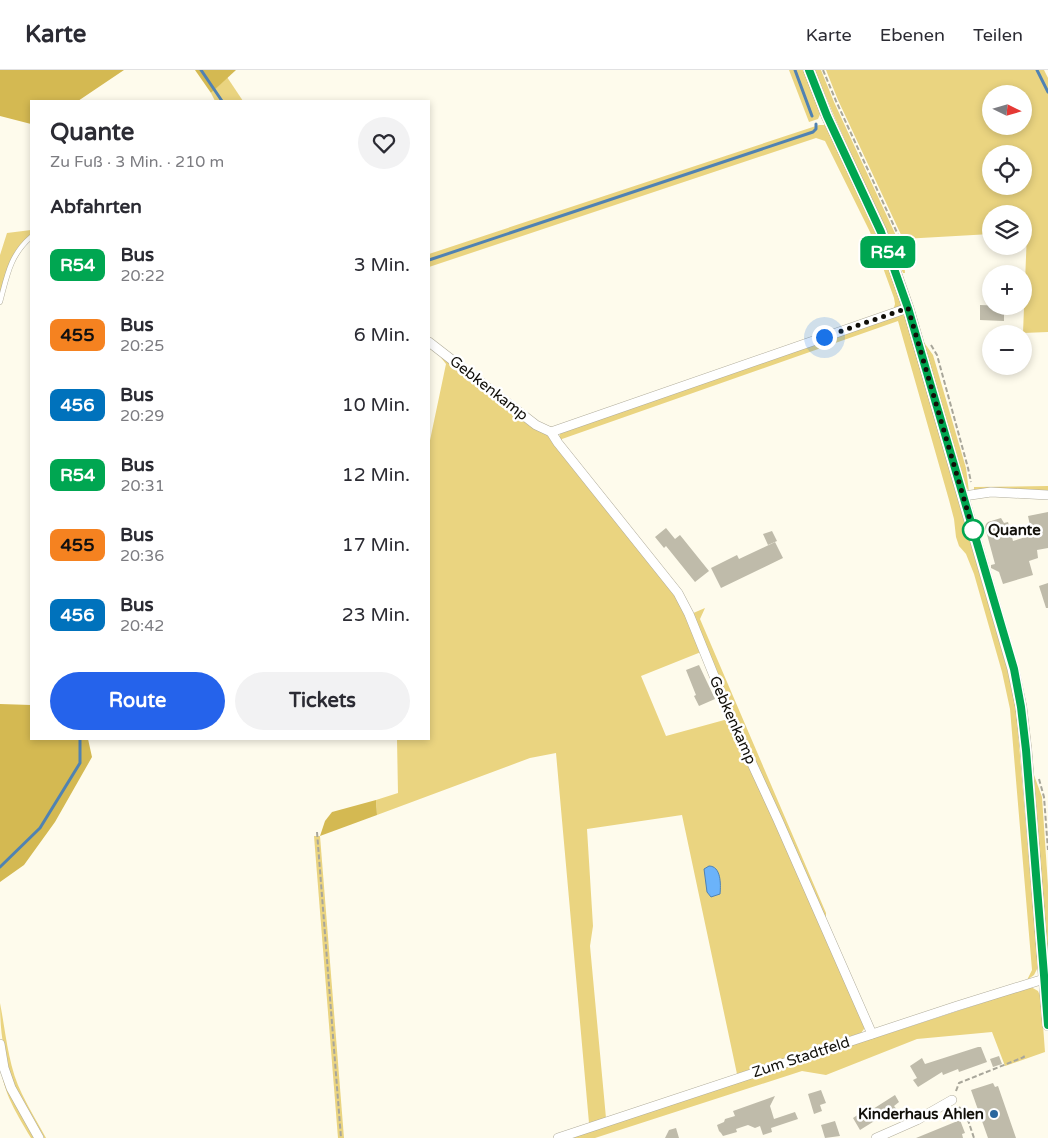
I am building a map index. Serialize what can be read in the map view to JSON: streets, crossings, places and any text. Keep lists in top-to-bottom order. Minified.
{"streets":{"street":["Gebkenkamp","Zum Stadtfeld"]},"crossings":[["Gebkenkamp","Zum Stadtfeld"]],"places":["Quante","Kinderhaus Ahlen"],"lines":["bus line R54"],"north":"right","page":{"header":"Karte","nav":["Karte","Ebenen","Teilen"],"on_map":"R54","map_buttons":["+","−"],"heading":[["Quante","Zu Fuß · 3 Min. · 210 m"],"Abfahrten"],"list":[{"mark":"R54","name":"Bus","note":"20:22","value":"3 Min."},{"mark":"455","name":"Bus","note":"20:25","value":"6 Min."},{"mark":"456","name":"Bus","note":"20:29","value":"10 Min."},{"mark":"R54","name":"Bus","note":"20:31","value":"12 Min."},{"mark":"455","name":"Bus","note":"20:36","value":"17 Min."},{"mark":"456","name":"Bus","note":"20:42","value":"23 Min."}],"buttons":["Route","Tickets"]}}
